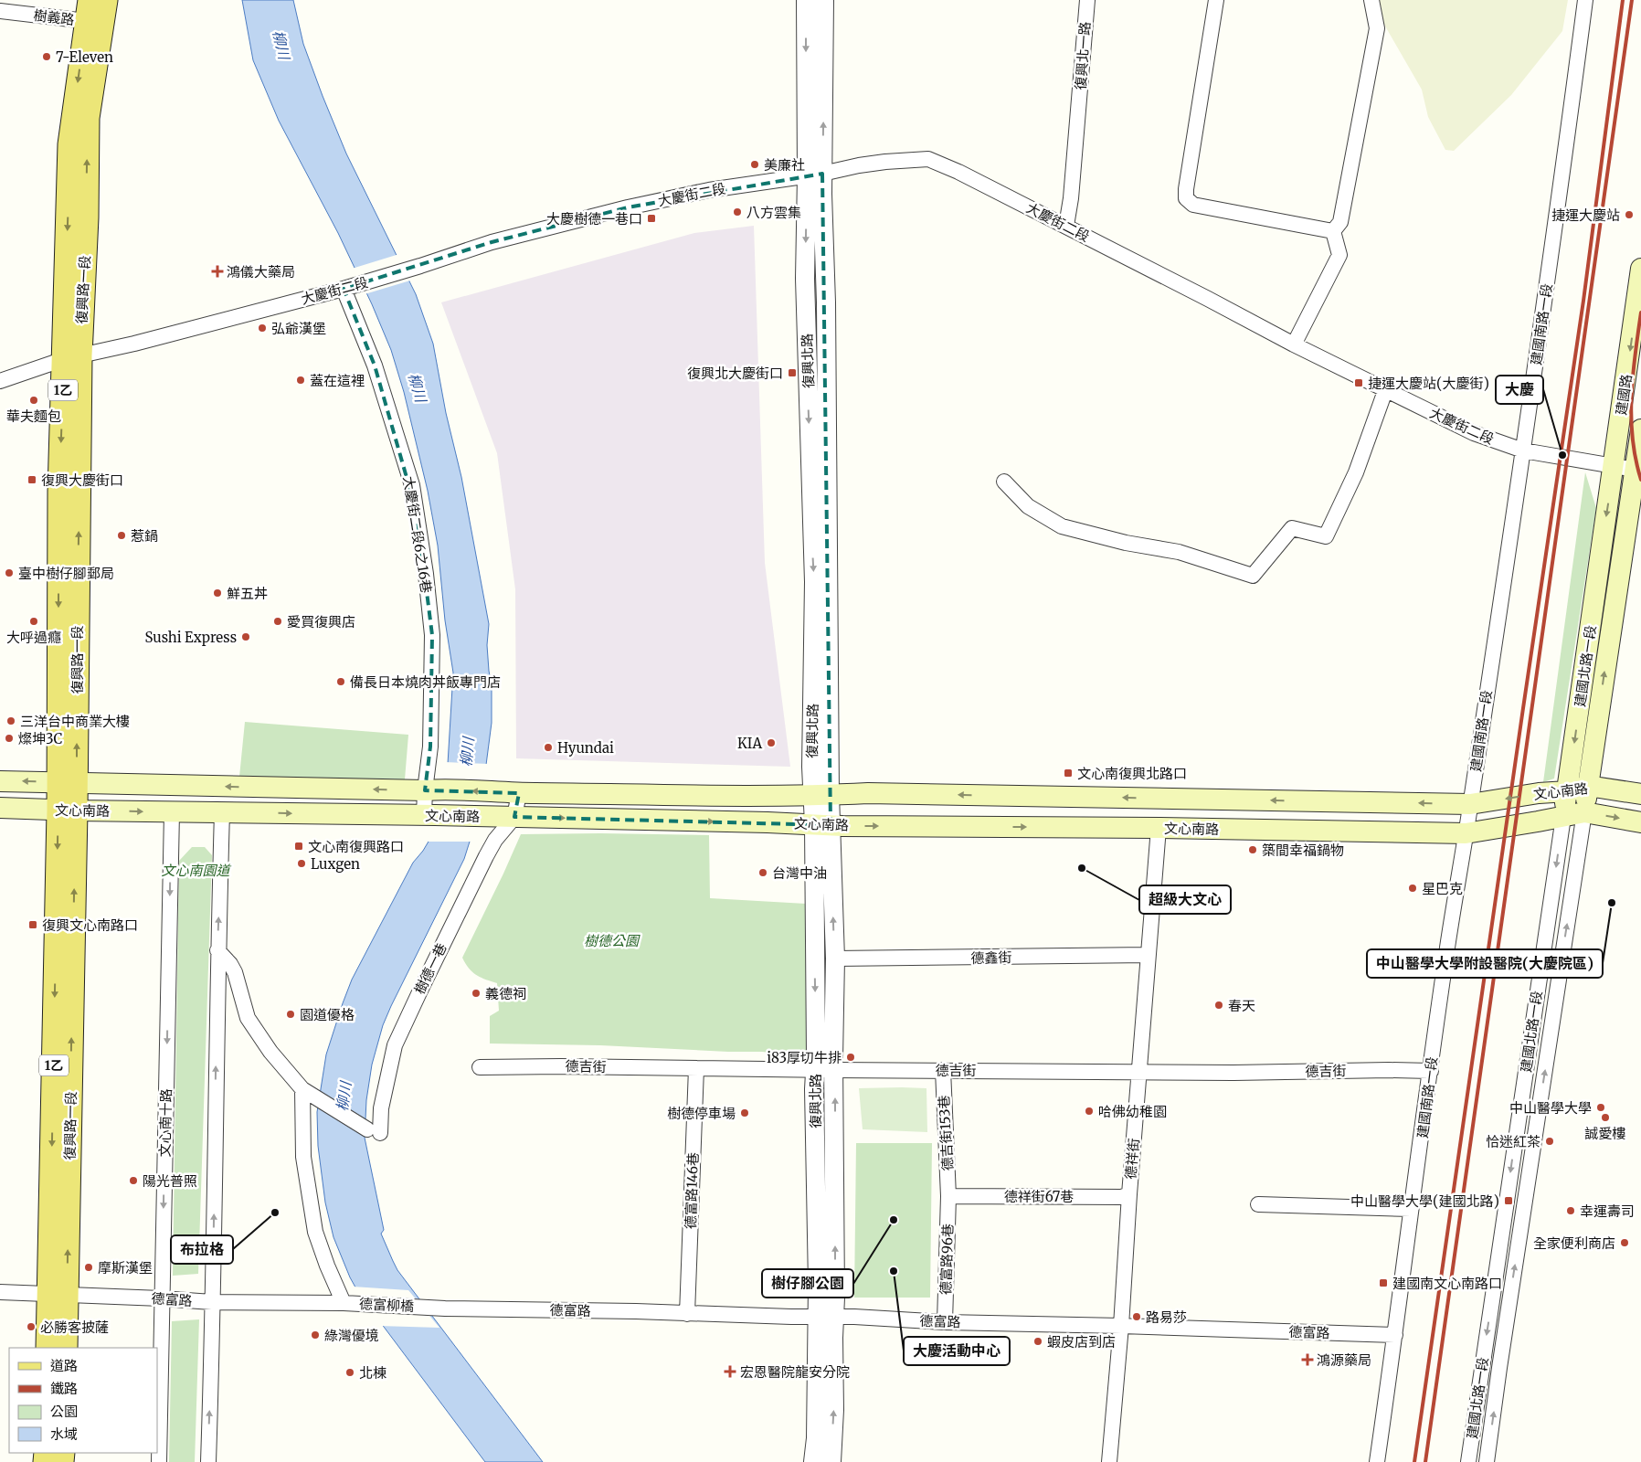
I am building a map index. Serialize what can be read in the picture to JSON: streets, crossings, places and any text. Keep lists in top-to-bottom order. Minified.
{"streets":{"main road":["復興路一段","1乙","建國路","建國北路一段","文心南路"],"street":["樹義路","復興北一路","大慶街二段","建國南路一段","復興北路","大慶街二段6之16巷","德鑫街","樹德一巷","德吉街","文心南十路","德吉街153巷","德祥街","德富路146巷","德祥街67巷","德富路96巷","德富路","德富柳橋"]},"crossings":[["樹義路","復興路一段"],["復興北一路","大慶街二段"],["大慶街二段","復興路一段"],["大慶街二段","建國南路一段"],["大慶街二段","復興北路"],["大慶街二段","建國路"],["大慶街二段","大慶街二段6之16巷"],["大慶街二段","建國北路一段"],["復興路一段","文心南路"],["復興路一段","德富路"],["建國南路一段","文心南路"],["建國南路一段","德吉街"],["建國南路一段","德富路"],["復興北路","文心南路"],["復興北路","德鑫街"],["復興北路","德吉街"],["復興北路","德富路"],["建國路","建國北路一段"],["大慶街二段6之16巷","文心南路"],["建國北路一段","文心南路"],["文心南路","樹德一巷"],["文心南路","文心南十路"],["文心南路","德祥街"],["德鑫街","德祥街"],["德吉街","德吉街153巷"],["德吉街","德祥街"],["德吉街","德富路146巷"],["文心南十路","德富路"],["德吉街153巷","德祥街67巷"],["德吉街153巷","德富路96巷"],["德祥街","德祥街67巷"],["德祥街","德富路"],["德富路146巷","德富路"],["德祥街67巷","德富路96巷"],["德富路96巷","德富路"],["德富路","德富柳橋"]],"one_way":["建國路"],"water":["柳川"],"parks":["文心南園道","樹德公園"],"places":{"other":["7-Eleven","美廉社","八方雲集","捷運大慶站","弘爺漢堡","蓋在這裡","華夫麵包","大慶","惹鍋","臺中樹仔腳郵局","鮮五丼","大呼過癮","愛買復興店","Sushi Express","備長日本燒肉丼飯專門店","三洋台中商業大樓","燦坤3C","KIA","Hyundai","築間幸福鍋物","Luxgen","超級大文心","台灣中油","星巴克","中山醫學大學附設醫院(大慶院區)","義德祠","春天","園道優格","i83厚切牛排","中山醫學大學","哈佛幼稚園","樹德停車場","誠愛樓","恰迷紅茶","陽光普照","幸運壽司","布拉格","樹仔腳公園","全家便利商店","摩斯漢堡","大慶活動中心","路易莎","必勝客披薩","綠灣優境","蝦皮店到店","北棟"],"transit":["大慶樹德一巷口","復興北大慶街口","捷運大慶站(大慶街)","復興大慶街口","文心南復興北路口","文心南復興路口","復興文心南路口","中山醫學大學(建國北路)","建國南文心南路口"],"health":["鴻儀大藥局","鴻源藥局","宏恩醫院龍安分院"]},"legend":["道路","鐵路","公園","水域"]}
